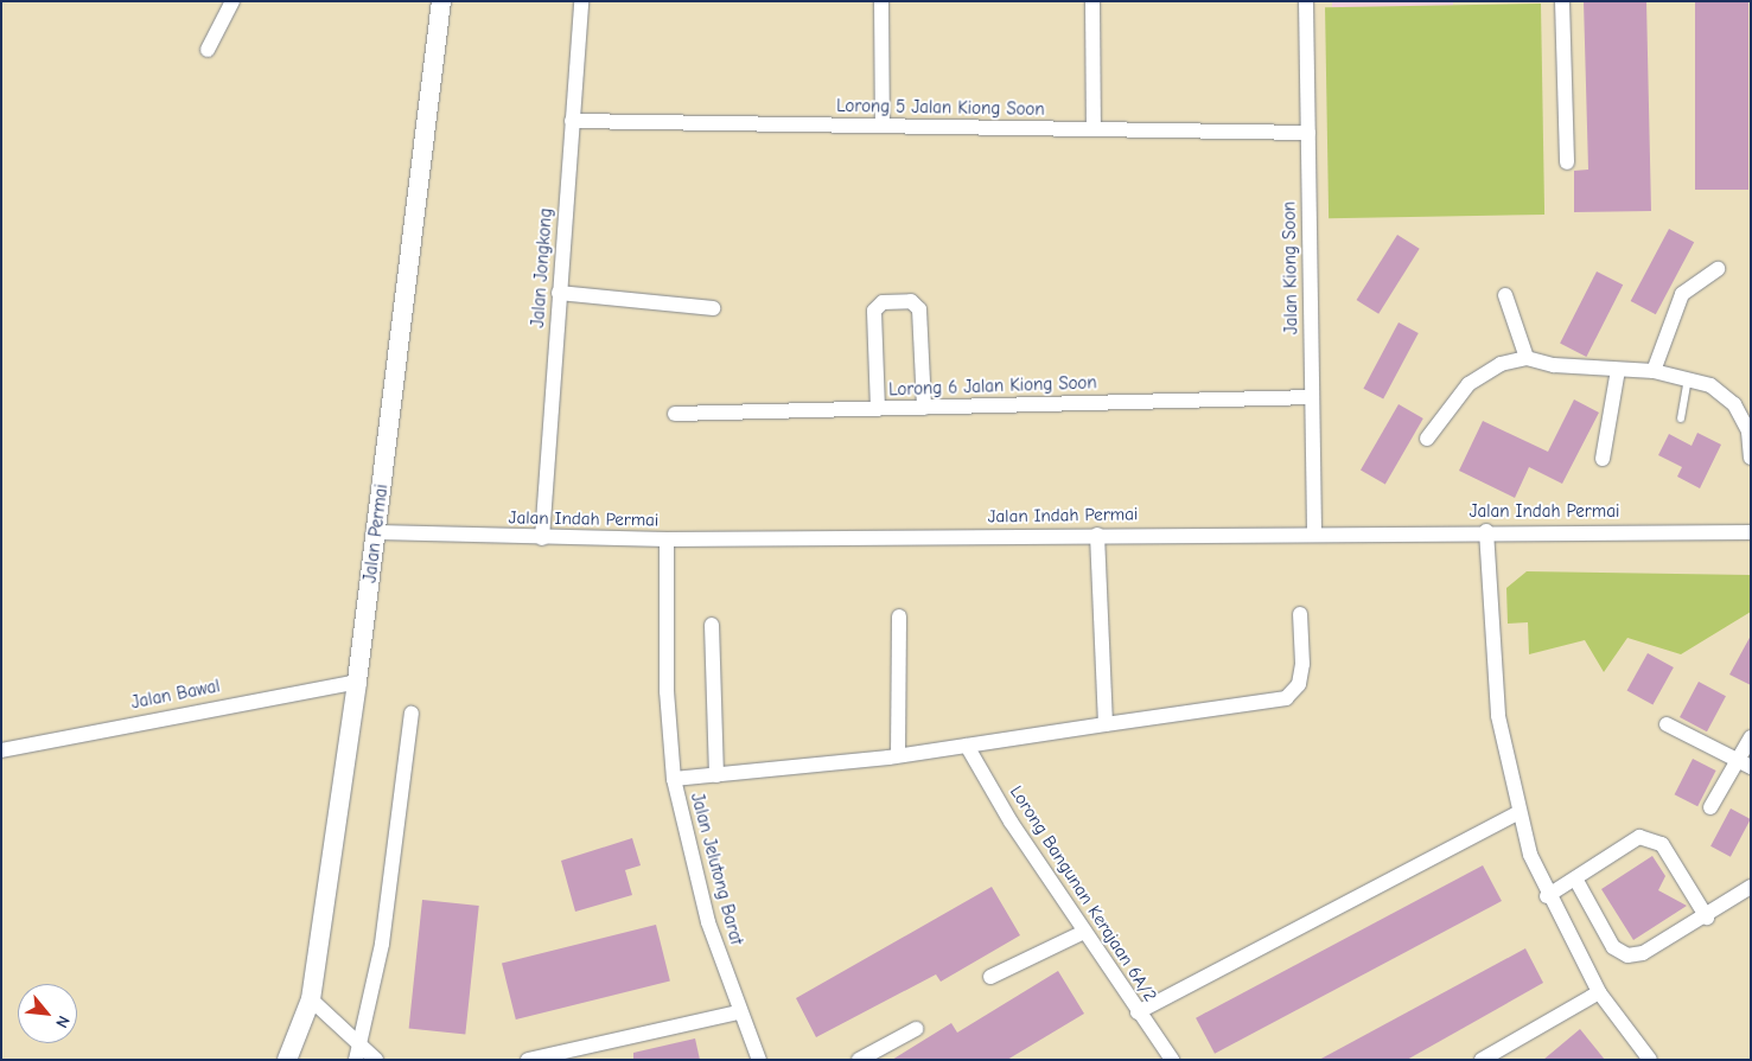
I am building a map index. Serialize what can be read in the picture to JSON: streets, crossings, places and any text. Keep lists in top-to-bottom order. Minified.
{"streets":{"street":["Lorong 5 Jalan Kiong Soon","Jalan Jongkong","Jalan Kiong Soon","Lorong 6 Jalan Kiong Soon","Jalan Indah Permai","Jalan Permai","Jalan Bawal","Jalan Jelutong Barat","Lorong Bangunan Kerajaan 6A/2"]},"crossings":[["Lorong 5 Jalan Kiong Soon","Jalan Jongkong"],["Lorong 5 Jalan Kiong Soon","Jalan Kiong Soon"],["Jalan Jongkong","Jalan Indah Permai"],["Jalan Kiong Soon","Lorong 6 Jalan Kiong Soon"],["Jalan Kiong Soon","Jalan Indah Permai"],["Jalan Indah Permai","Jalan Permai"],["Jalan Indah Permai","Jalan Jelutong Barat"],["Jalan Permai","Jalan Bawal"]],"north":"bottom right"}
